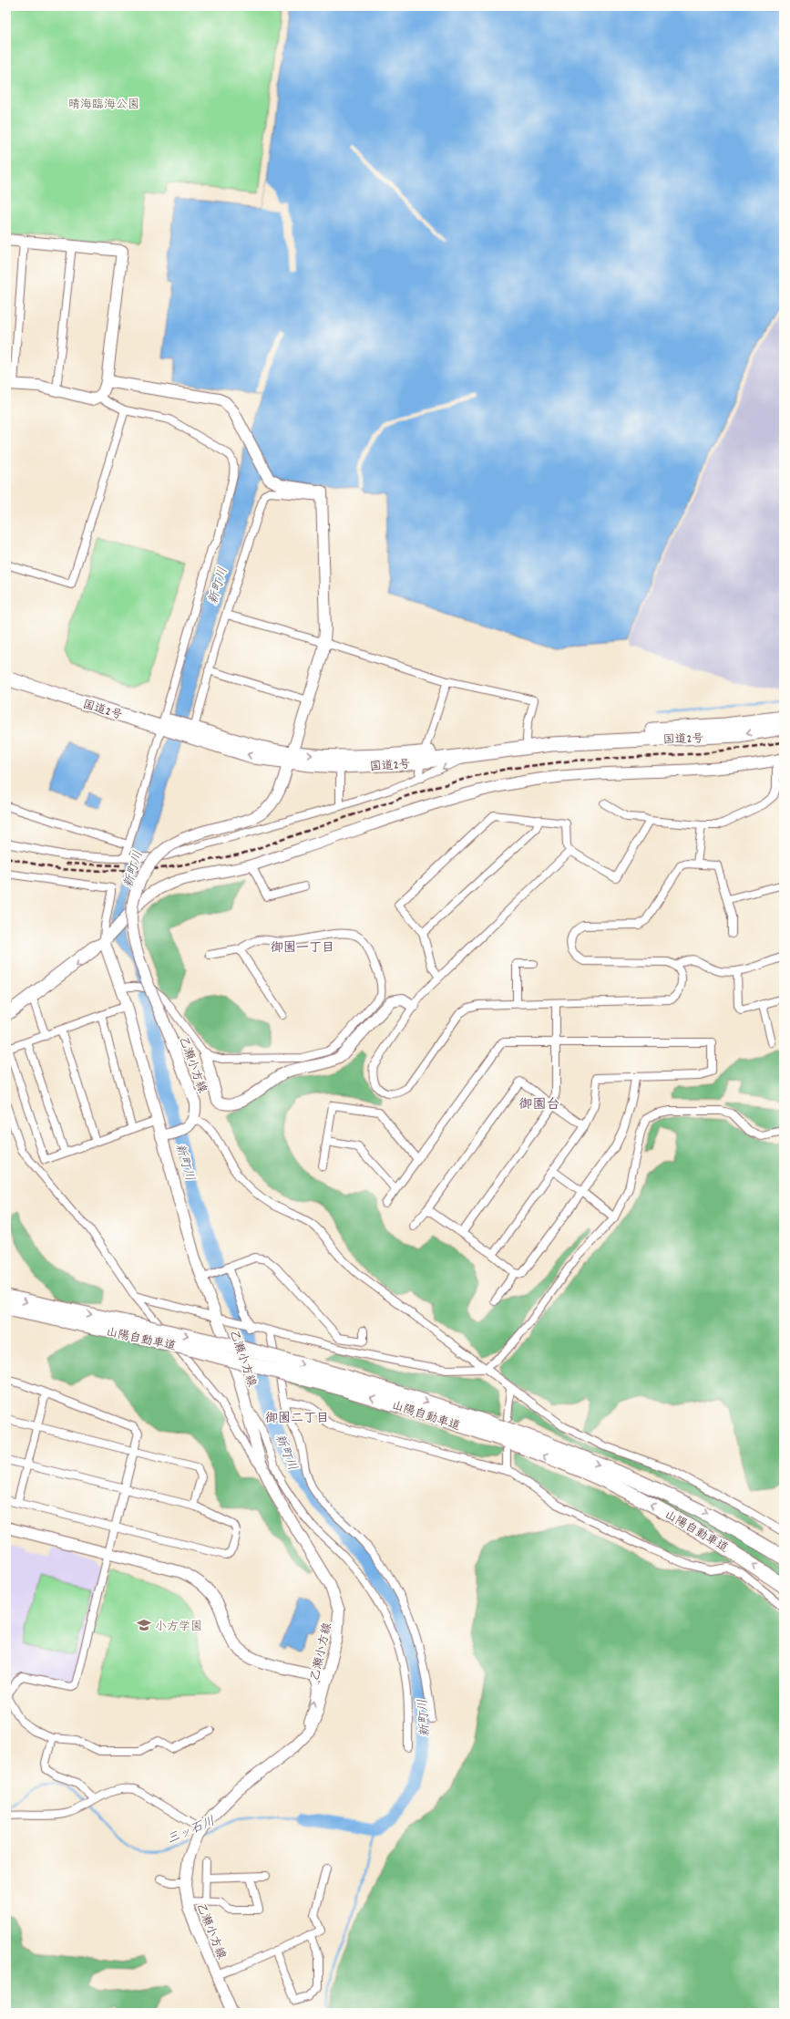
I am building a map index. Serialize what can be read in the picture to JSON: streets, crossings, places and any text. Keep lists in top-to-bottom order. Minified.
{"streets":{"highway":["国道2号","山陽自動車道"],"street":["乙瀬小方線"]},"crossings":[["国道2号","乙瀬小方線"]],"districts":["御園一丁目","御園台","御園二丁目"],"water":["新町川","三ッ石川"],"parks":["晴海臨海公園"],"places":{"school or university":["小方学園"]}}
